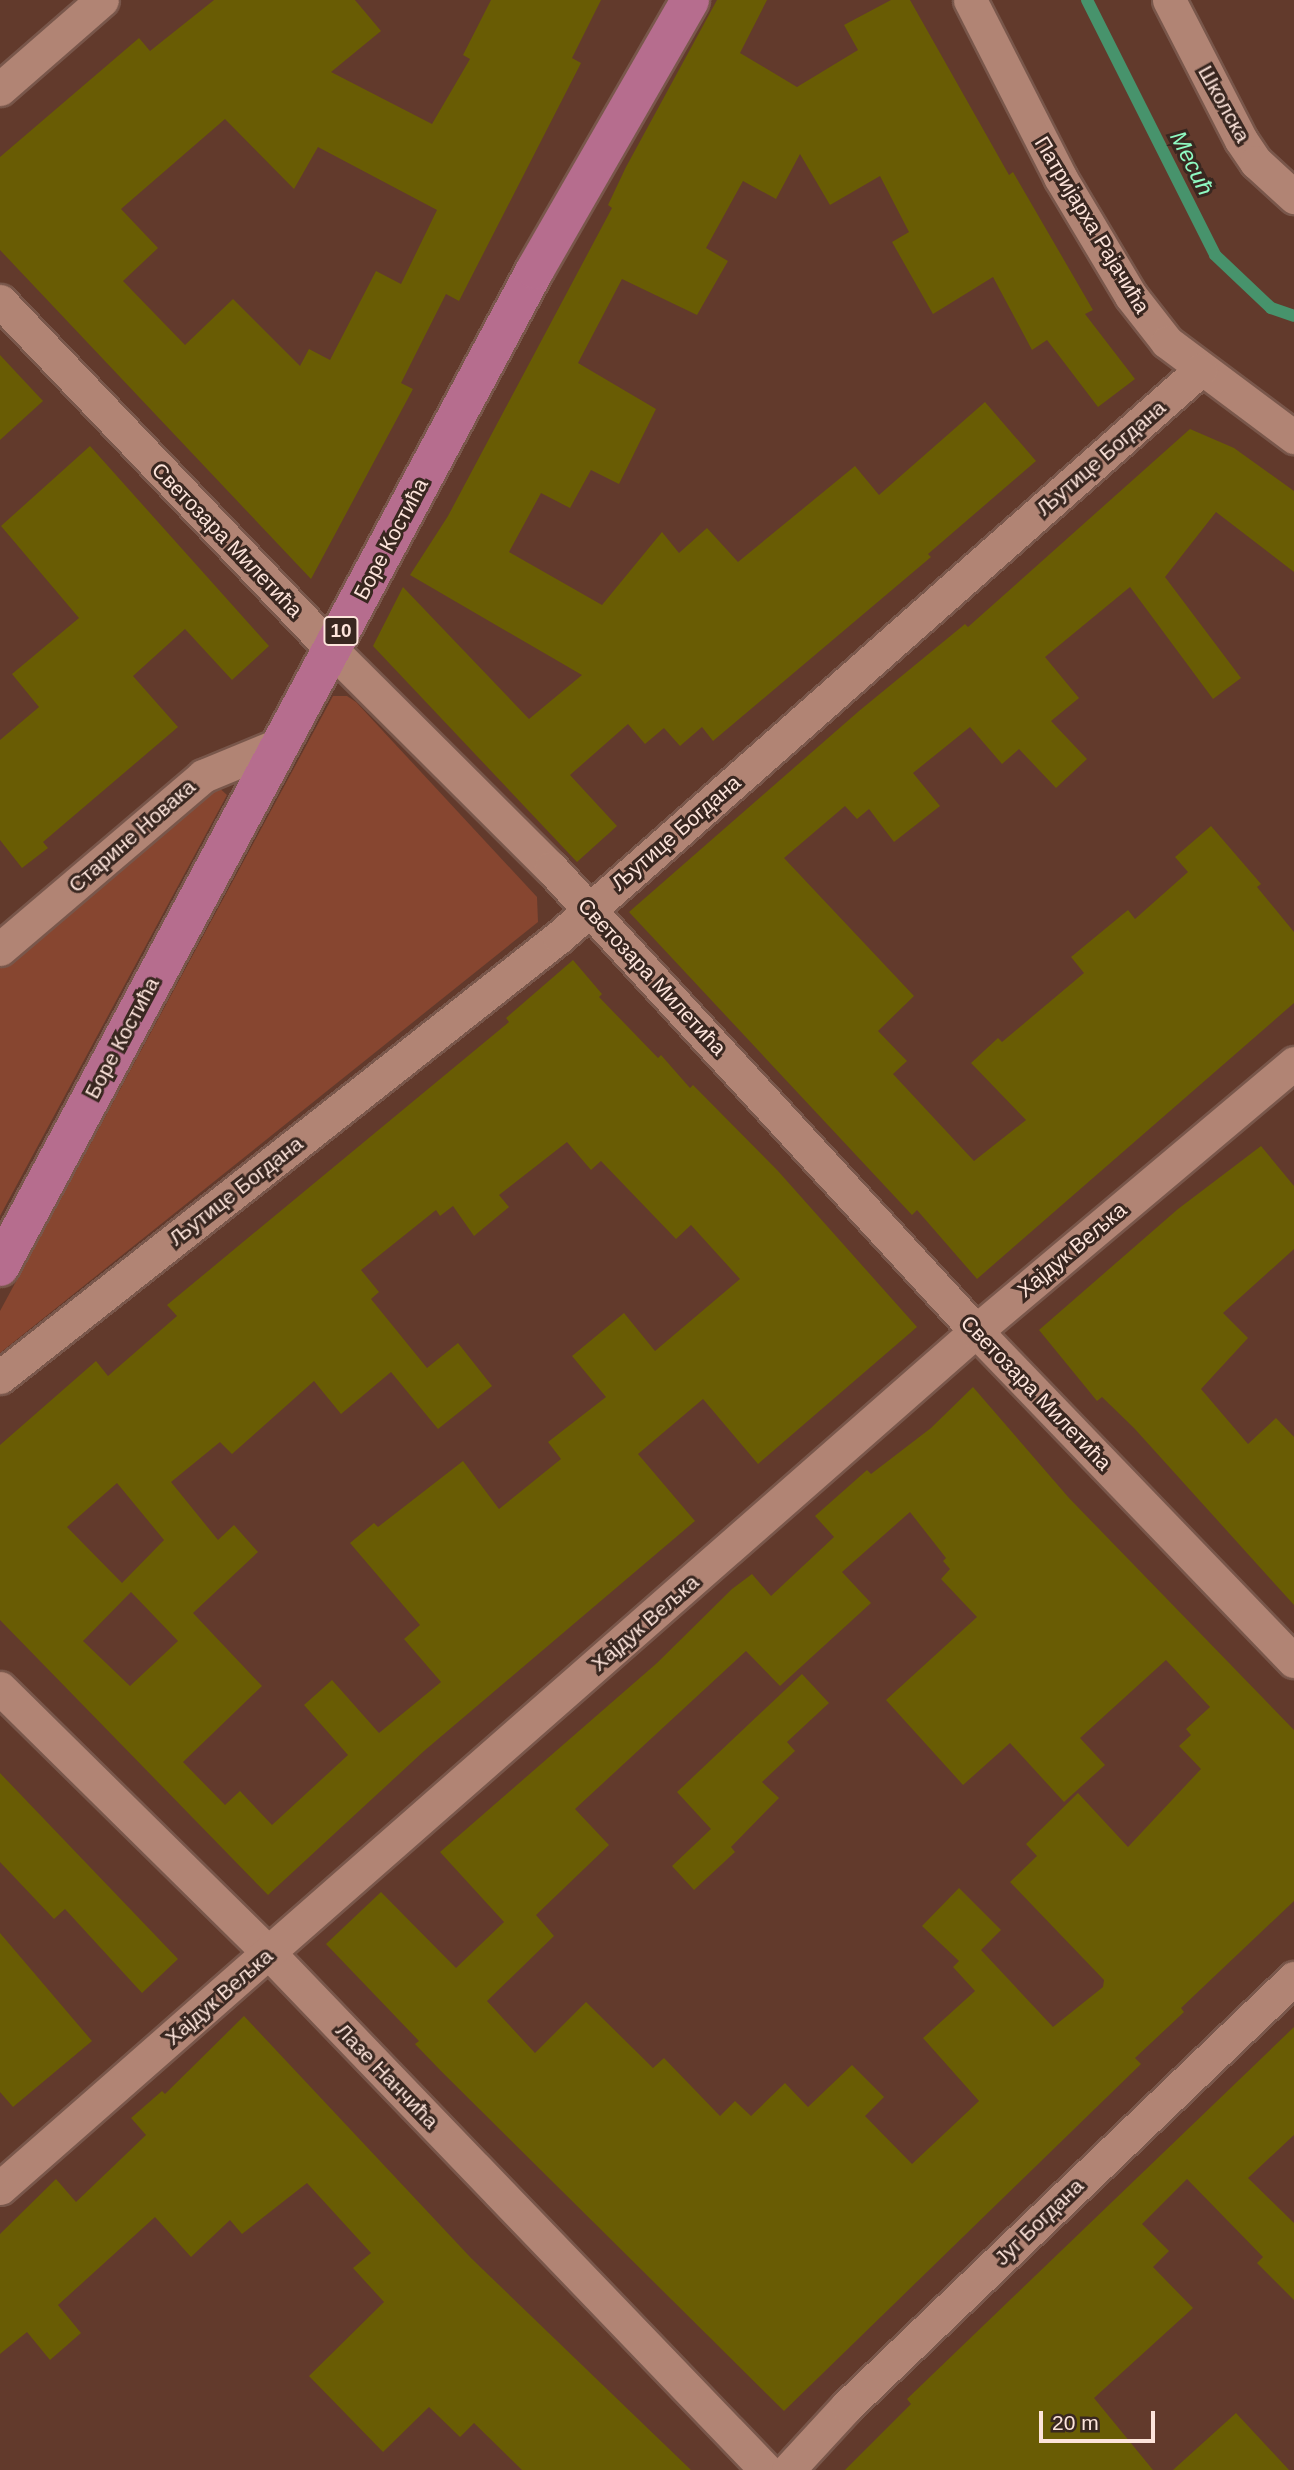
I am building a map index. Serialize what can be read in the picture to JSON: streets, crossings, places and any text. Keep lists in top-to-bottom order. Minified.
{"streets":{"main road":["Боре Костића","10"],"street":["Школска","Патријарха Рајачића","Љутице Богдана","Светозара Милетића","Старине Новака","Хајдук Вељка","Лазе Нанчића","Југ Богдана"]},"crossings":[["Патријарха Рајачића","Љутице Богдана"],["Љутице Богдана","Светозара Милетића"],["Боре Костића","Светозара Милетића"],["Боре Костића","Старине Новака"],["Светозара Милетића","Хајдук Вељка"],["Хајдук Вељка","Лазе Нанчића"]],"water":["Месић"],"scale_bar":"20 m"}
